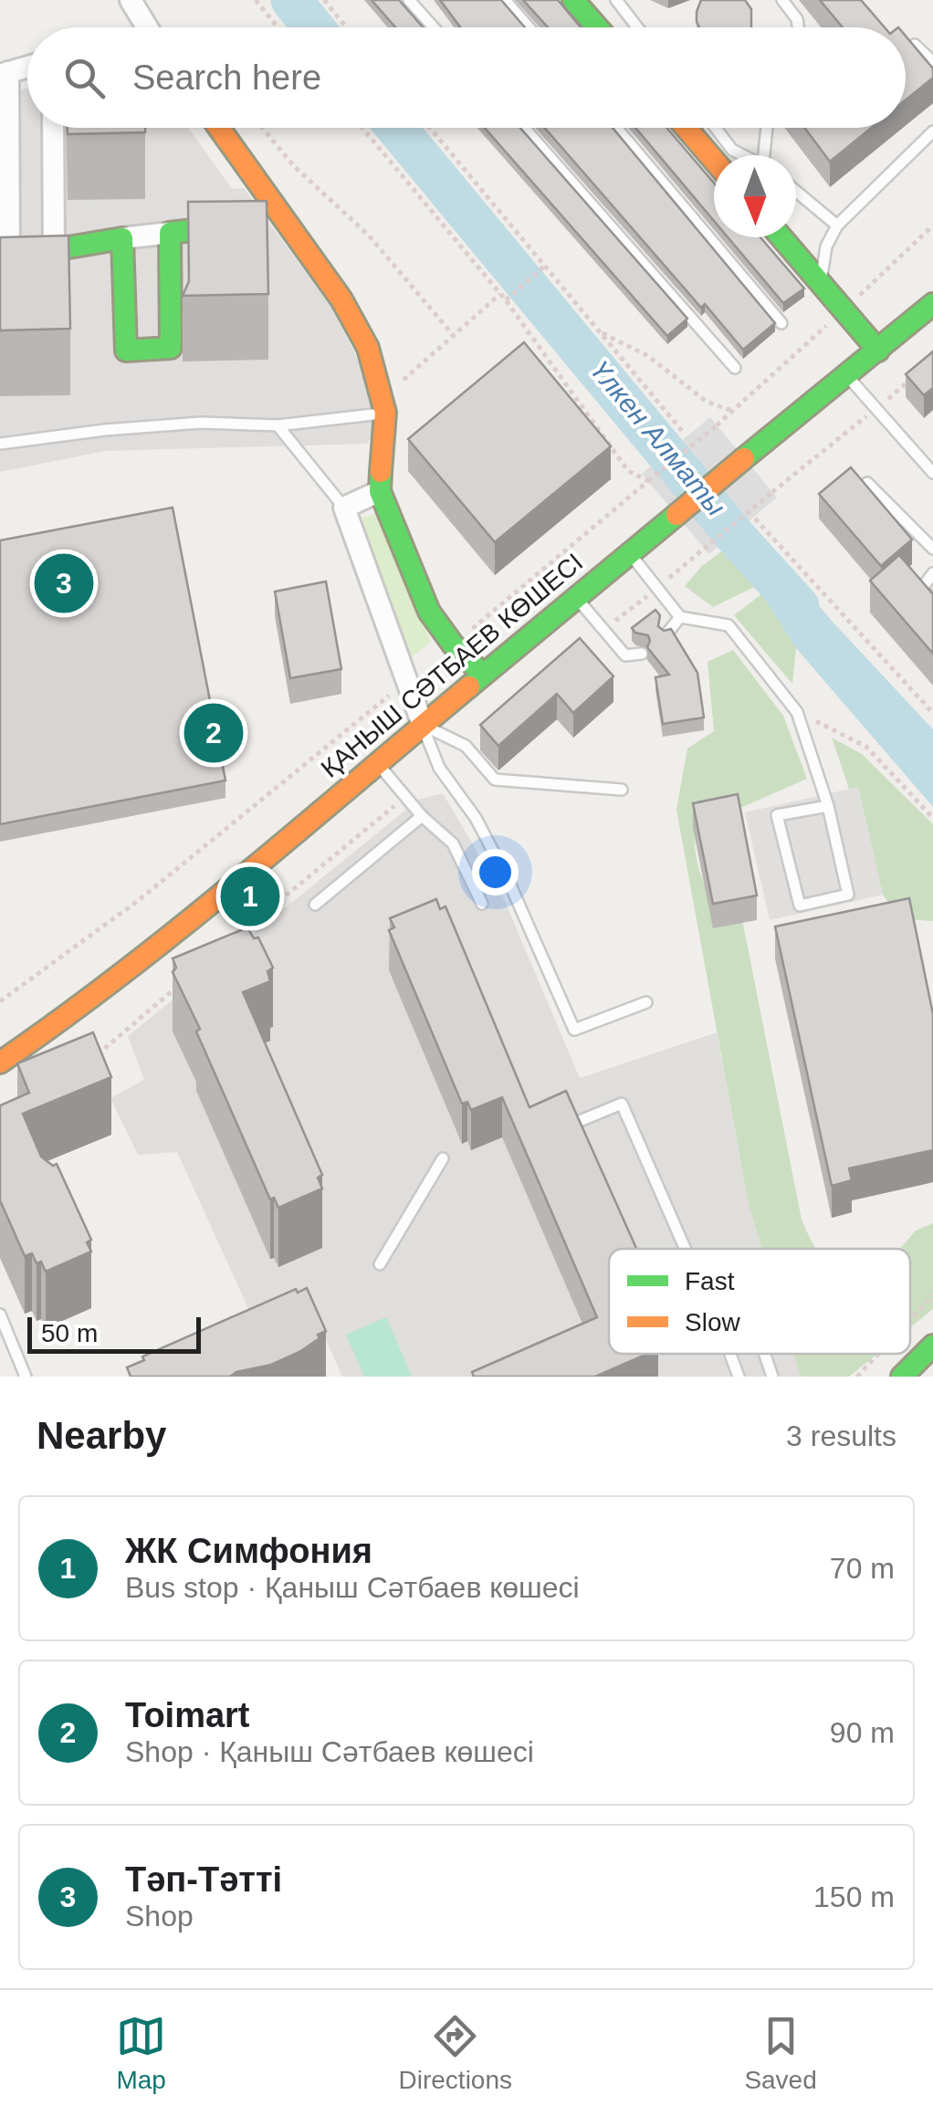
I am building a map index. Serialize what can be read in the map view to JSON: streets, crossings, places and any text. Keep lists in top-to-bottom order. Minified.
{"streets":{"street":["ҚАНЫШ СӘТБАЕВ КӨШЕСІ"]},"water":["Үлкен Алматы"],"legend":["Fast","Slow"],"scale_bar":"50 m","north":"bottom","page":{"search":"Search here","pins":["3","2","1"],"scale":"50 m","heading":["Nearby","3 results"],"list":[{"mark":"1","name":"ЖК Симфония","note":"Bus stop · Қаныш Сәтбаев көшесі","value":"70 m"},{"mark":"2","name":"Toimart","note":"Shop · Қаныш Сәтбаев көшесі","value":"90 m"},{"mark":"3","name":"Тәп-Тәтті","note":"Shop","value":"150 m"}],"nav":["Map","Directions","Saved"]}}
